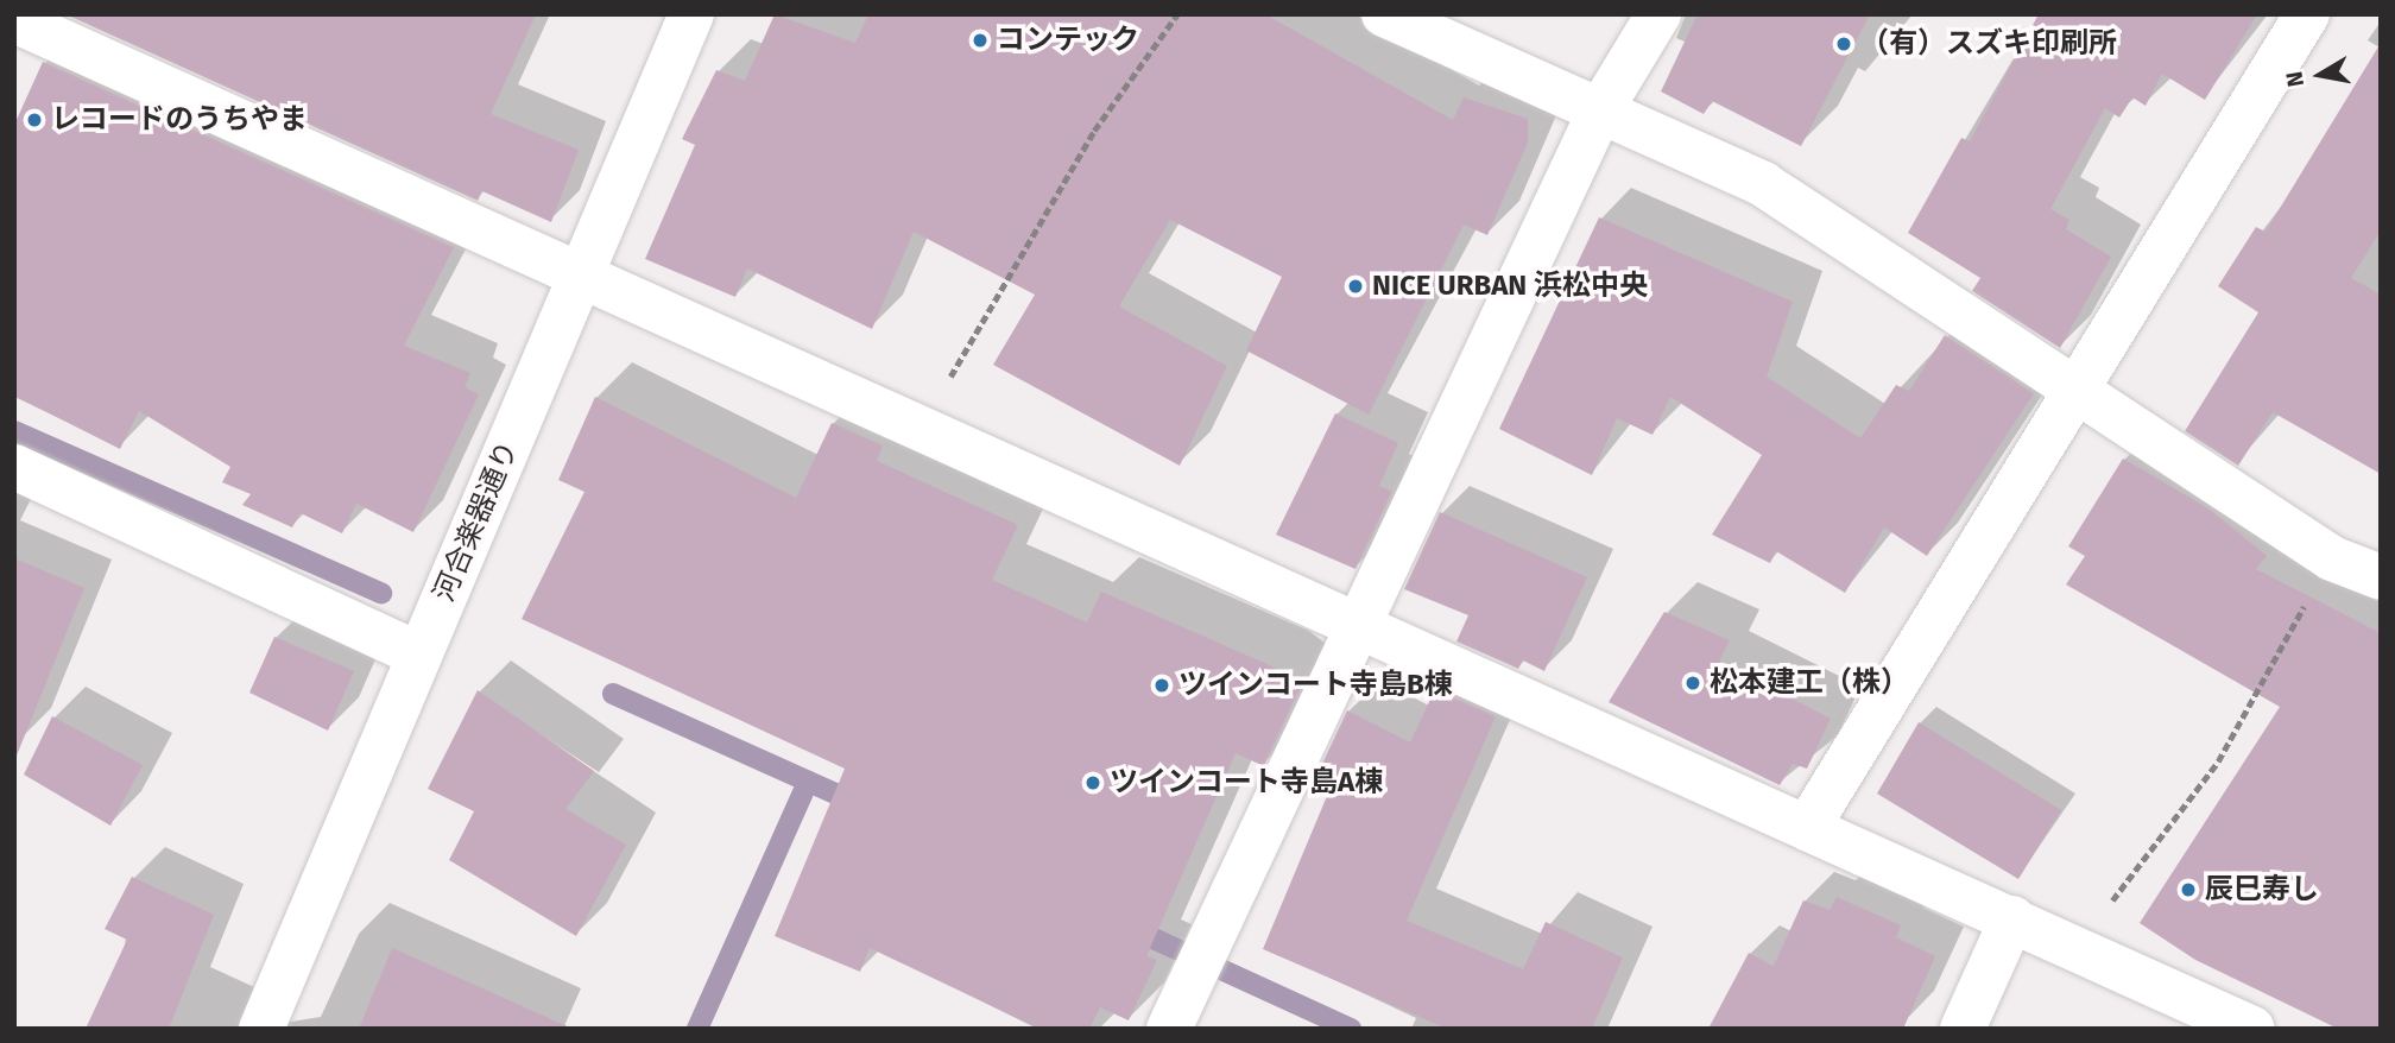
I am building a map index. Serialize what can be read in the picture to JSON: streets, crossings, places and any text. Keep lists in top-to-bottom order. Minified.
{"streets":{"street":["河合楽器通り"]},"places":["コンテック","（有）スズキ印刷所","レコードのうちやま","NICE URBAN 浜松中央","松本建工（株）","ツインコート寺島B棟","ツインコート寺島A棟","辰巳寿し"],"north":"left"}
